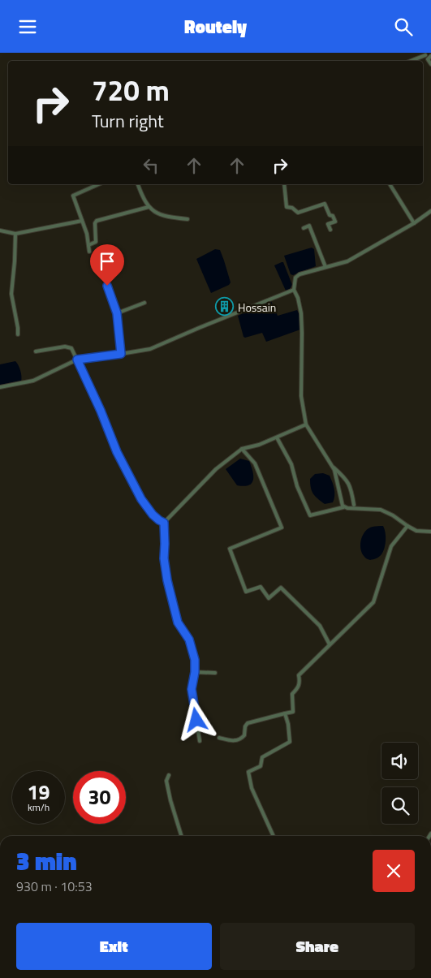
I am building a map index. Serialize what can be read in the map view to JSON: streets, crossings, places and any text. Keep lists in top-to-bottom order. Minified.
{"places":{"building":["Hossain"]},"page":{"header":"Routely","turn":["720 m","Turn right"],"speed":"19 km/h","limit":"30","heading":["3 min","930 m · 10:53"],"buttons":["Exit","Share"]}}
